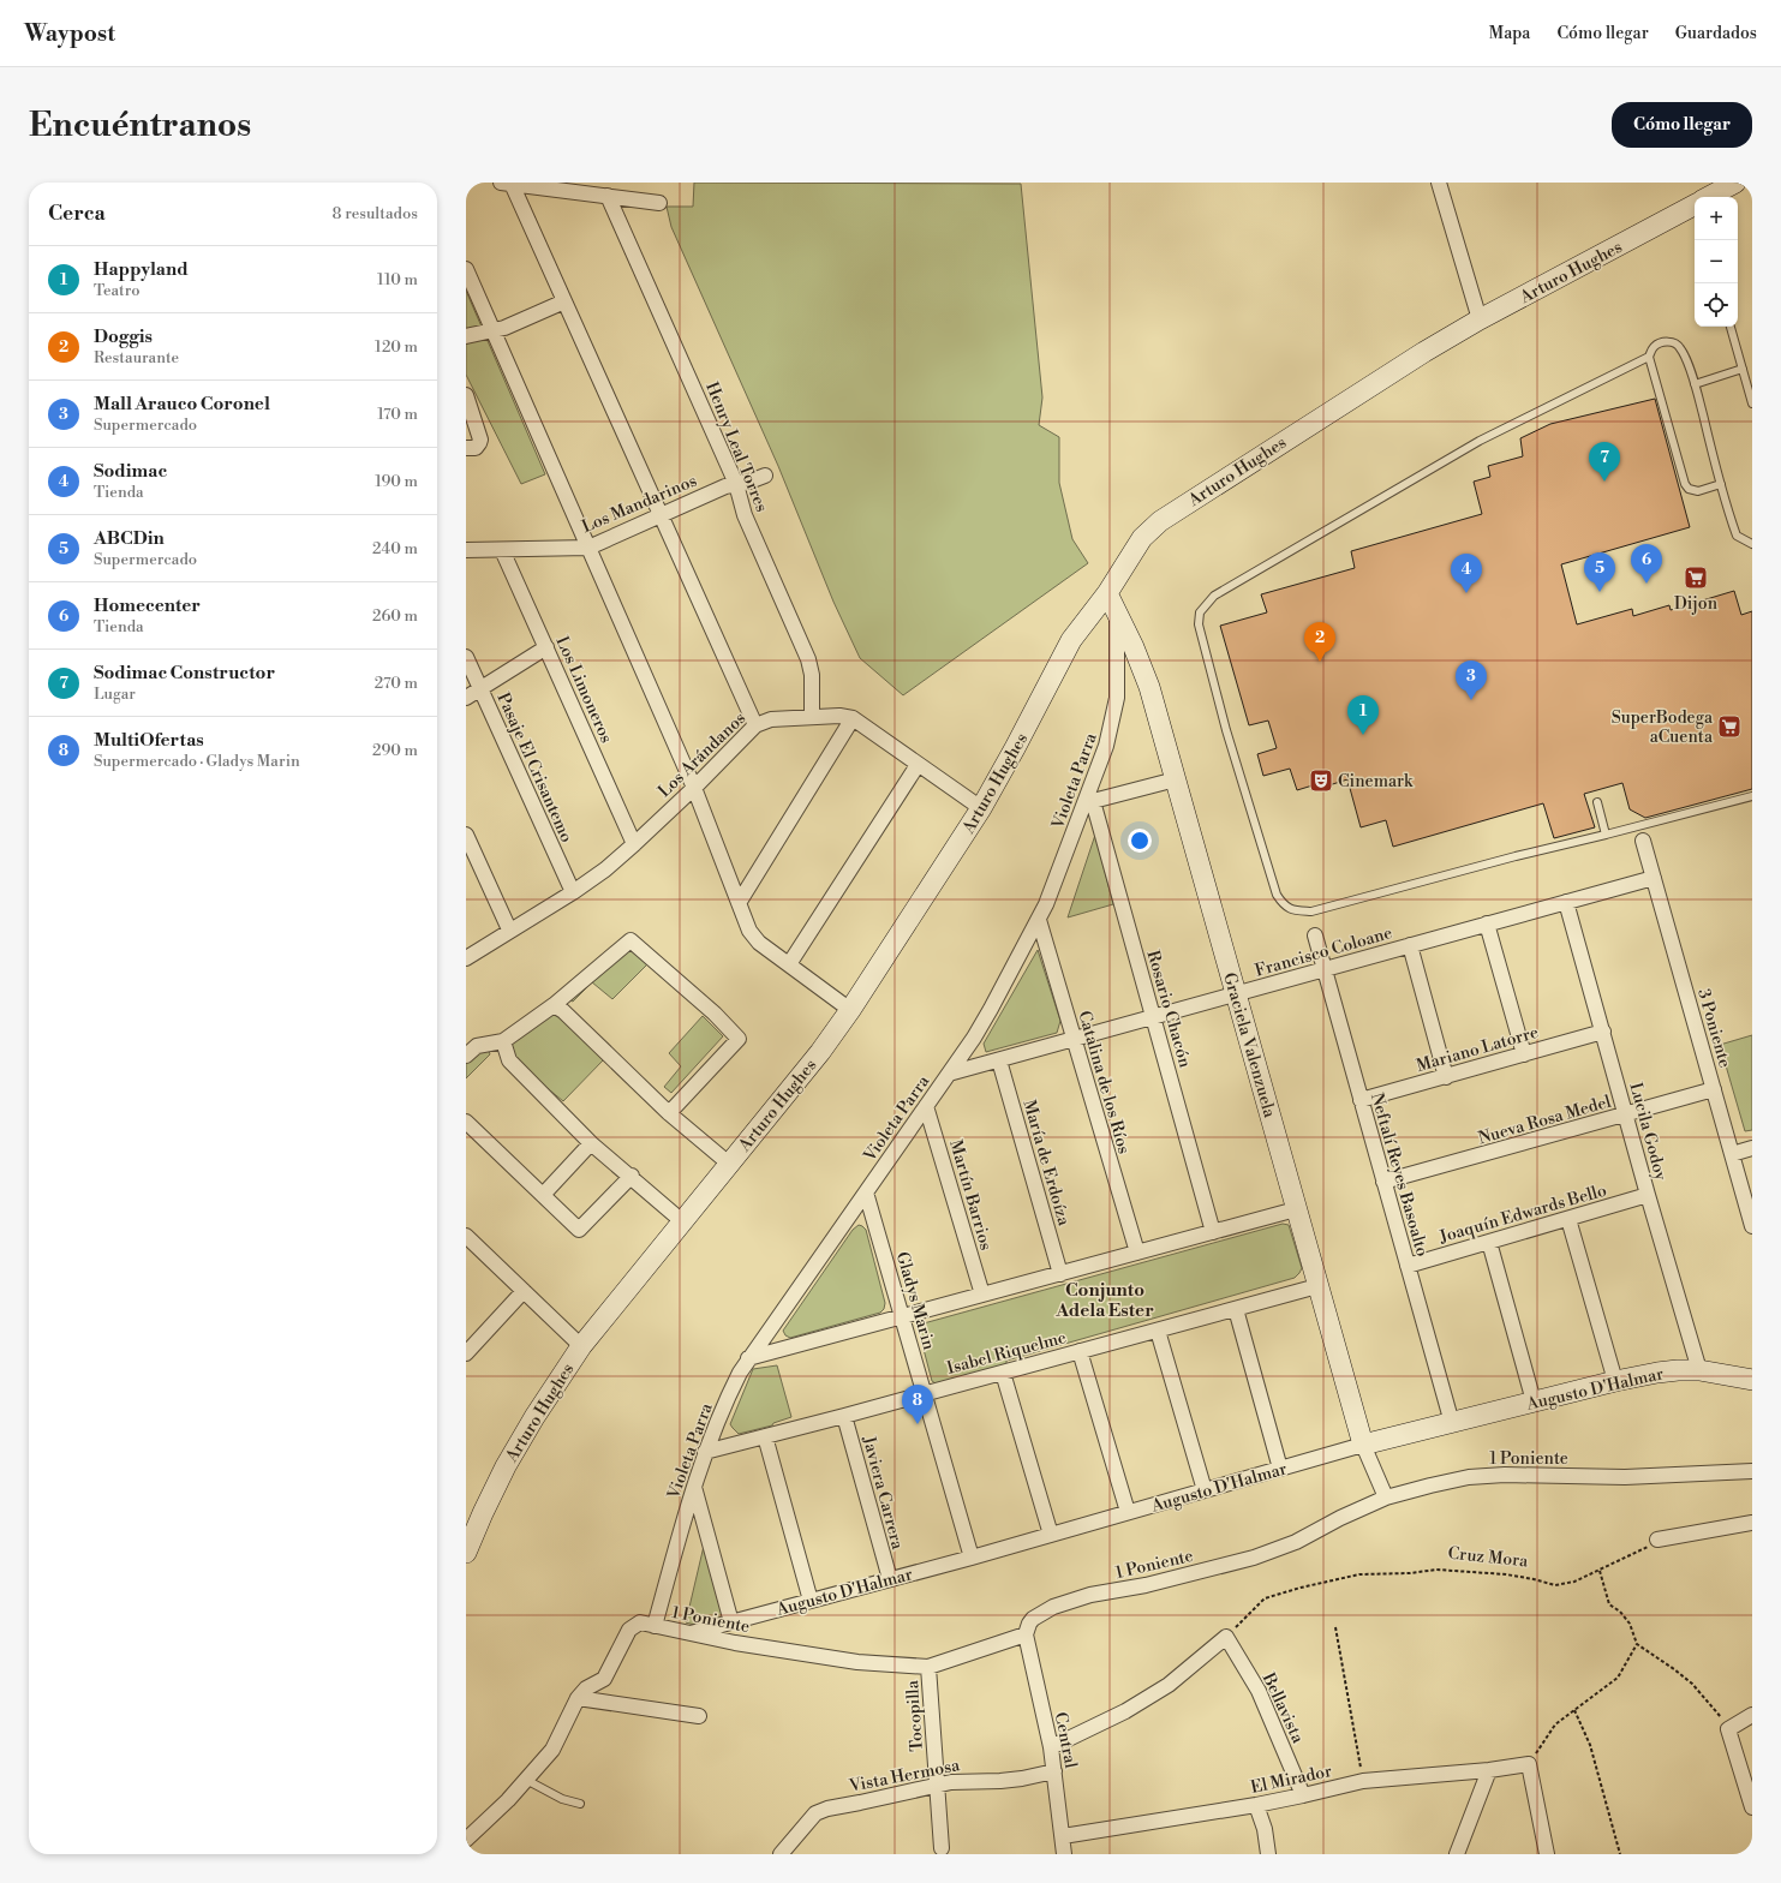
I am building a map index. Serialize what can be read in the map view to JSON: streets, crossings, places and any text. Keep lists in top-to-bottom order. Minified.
{"streets":{"street":["Arturo Hughes","Henry Leal Torres","Los Mandarinos","Los Limoneros","Los Arándanos","Pasaje El Crisantemo","Violeta Parra","Francisco Coloane","Rosario Chacón","3 Poniente","Graciela Valenzuela","Mariano Latorre","Catalina de los Ríos","Nueva Rosa Medel","Lucila Godoy","María de Erdoíza","Neftalí Reyes Basoalto","Martín Barrios","Joaquín Edwards Bello","Gladys Marin","Isabel Riquelme","Augusto D'Halmar","1 Poniente","Javiera Carrera","Bellavista","Tocopilla","Central","Vista Hermosa","El Mirador"],"path":["Cruz Mora"]},"crossings":[["Arturo Hughes","Graciela Valenzuela"],["Henry Leal Torres","Los Mandarinos"],["Henry Leal Torres","Los Arándanos"],["Los Mandarinos","Los Limoneros"],["Los Limoneros","Los Arándanos"],["Los Arándanos","Pasaje El Crisantemo"],["Violeta Parra","Francisco Coloane"],["Violeta Parra","Rosario Chacón"],["Violeta Parra","Graciela Valenzuela"],["Violeta Parra","Catalina de los Ríos"],["Violeta Parra","Martín Barrios"],["Violeta Parra","Gladys Marin"],["Violeta Parra","Isabel Riquelme"],["Violeta Parra","1 Poniente"],["Francisco Coloane","Rosario Chacón"],["Francisco Coloane","3 Poniente"],["Francisco Coloane","Graciela Valenzuela"],["Francisco Coloane","Catalina de los Ríos"],["Francisco Coloane","Lucila Godoy"],["Francisco Coloane","María de Erdoíza"],["Francisco Coloane","Neftalí Reyes Basoalto"],["3 Poniente","Nueva Rosa Medel"],["Graciela Valenzuela","Isabel Riquelme"],["Graciela Valenzuela","Augusto D'Halmar"],["Graciela Valenzuela","1 Poniente"],["Mariano Latorre","Lucila Godoy"],["Mariano Latorre","Neftalí Reyes Basoalto"],["Nueva Rosa Medel","Lucila Godoy"],["Nueva Rosa Medel","Neftalí Reyes Basoalto"],["Lucila Godoy","Joaquín Edwards Bello"],["Lucila Godoy","Augusto D'Halmar"],["Neftalí Reyes Basoalto","Joaquín Edwards Bello"],["Neftalí Reyes Basoalto","Augusto D'Halmar"],["Gladys Marin","Isabel Riquelme"],["Gladys Marin","Augusto D'Halmar"],["Isabel Riquelme","Javiera Carrera"],["Augusto D'Halmar","1 Poniente"],["Augusto D'Halmar","Javiera Carrera"],["1 Poniente","Tocopilla"],["1 Poniente","Central"],["Cruz Mora","Bellavista"],["Bellavista","El Mirador"],["Tocopilla","Vista Hermosa"],["Central","Vista Hermosa"],["Central","El Mirador"]],"districts":["Conjunto Adela Ester"],"places":{"supermarket":["Dijon","SuperBodega aCuenta"],"theatre":["Cinemark"]},"page":{"header":"Waypost","nav":["Mapa","Cómo llegar","Guardados"],"buttons":"Cómo llegar","title":"Encuéntranos","heading":["Cerca","8 resultados"],"map_buttons":["+","−"],"list":[{"mark":"1","name":"Happyland","note":"Teatro","value":"110 m"},{"mark":"2","name":"Doggis","note":"Restaurante","value":"120 m"},{"mark":"3","name":"Mall Arauco Coronel","note":"Supermercado","value":"170 m"},{"mark":"4","name":"Sodimac","note":"Tienda","value":"190 m"},{"mark":"5","name":"ABCDin","note":"Supermercado","value":"240 m"},{"mark":"6","name":"Homecenter","note":"Tienda","value":"260 m"},{"mark":"7","name":"Sodimac Constructor","note":"Lugar","value":"270 m"},{"mark":"8","name":"MultiOfertas","note":"Supermercado · Gladys Marin","value":"290 m"}],"pins":["7","6","5","4","2","3","1","8"]}}
